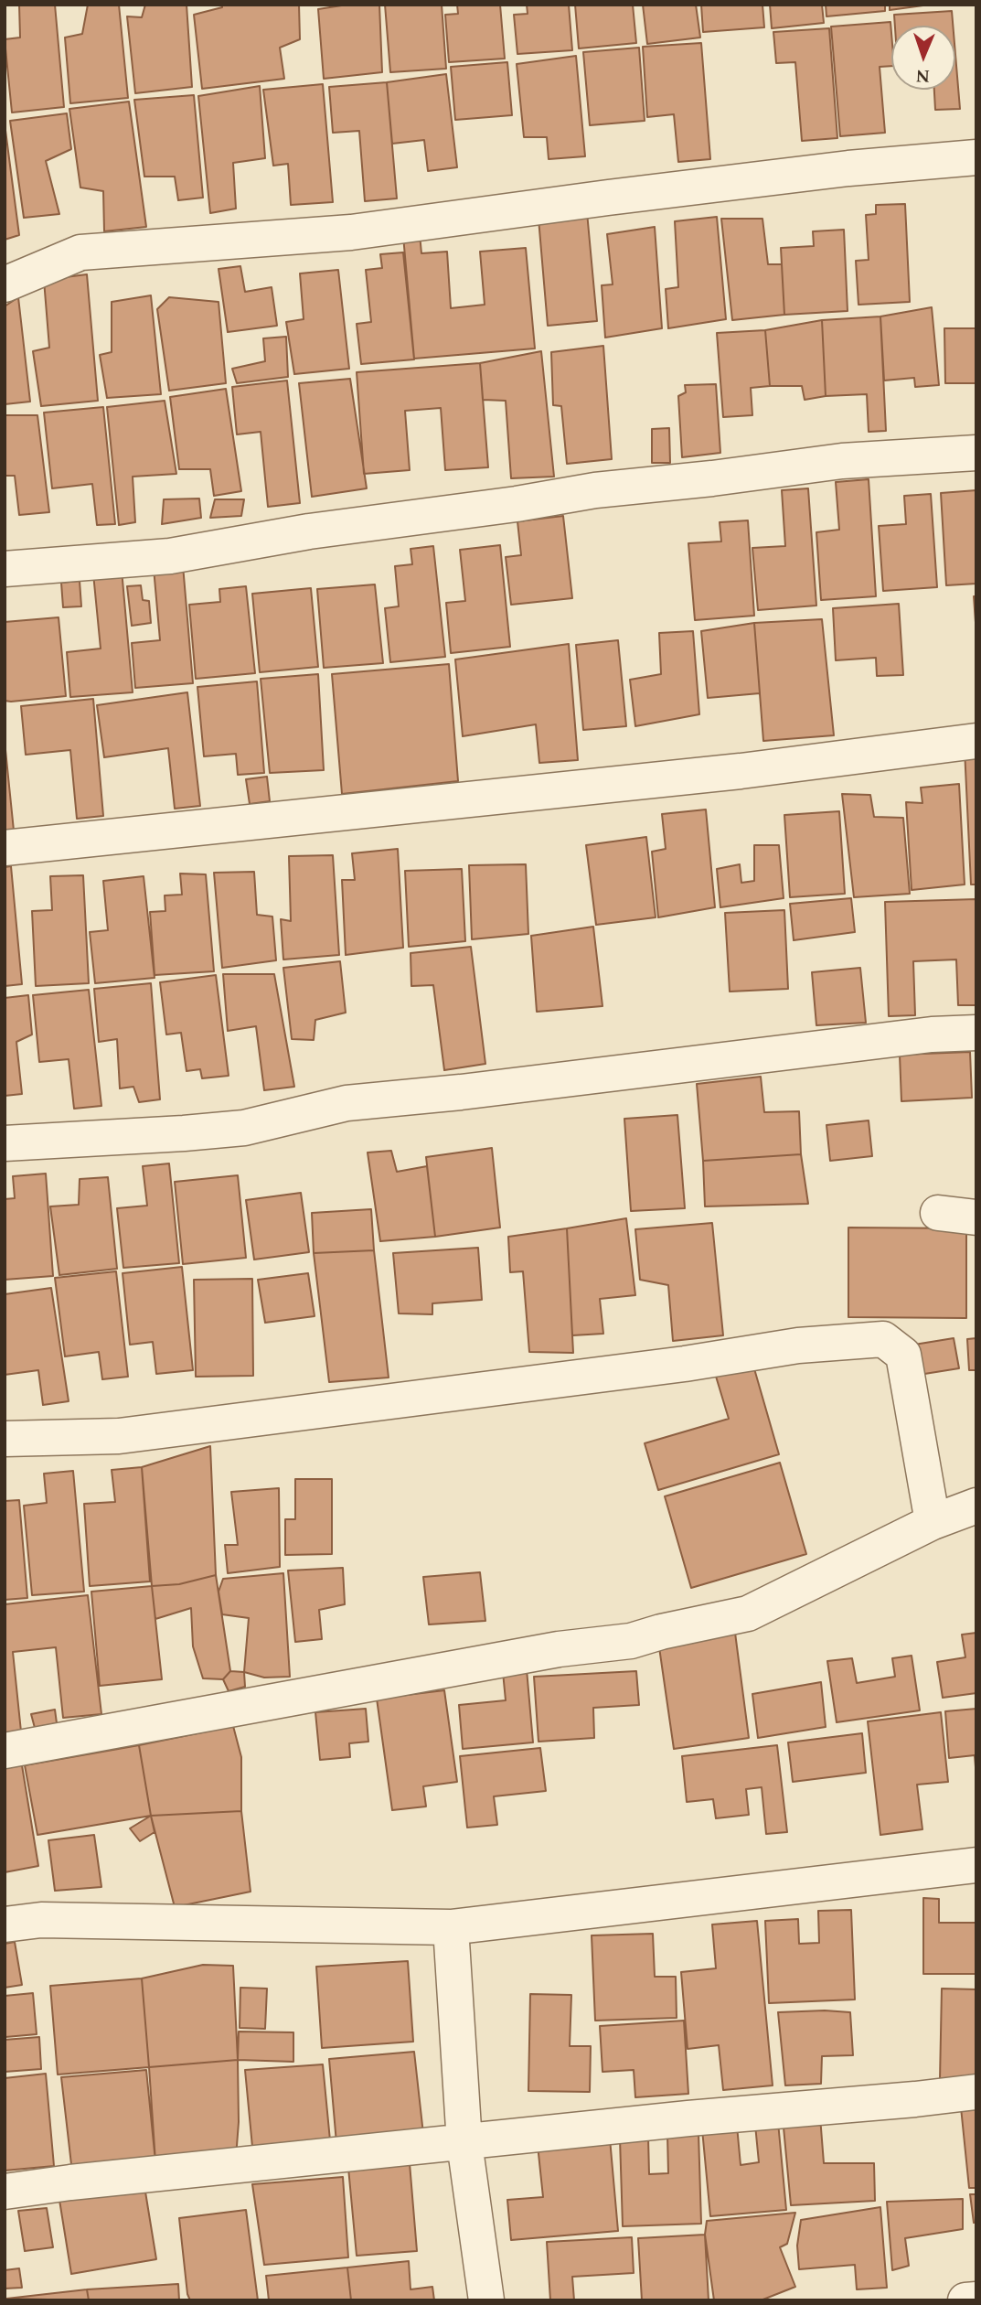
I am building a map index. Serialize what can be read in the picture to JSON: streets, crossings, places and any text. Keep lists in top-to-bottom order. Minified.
{"north":"bottom"}
